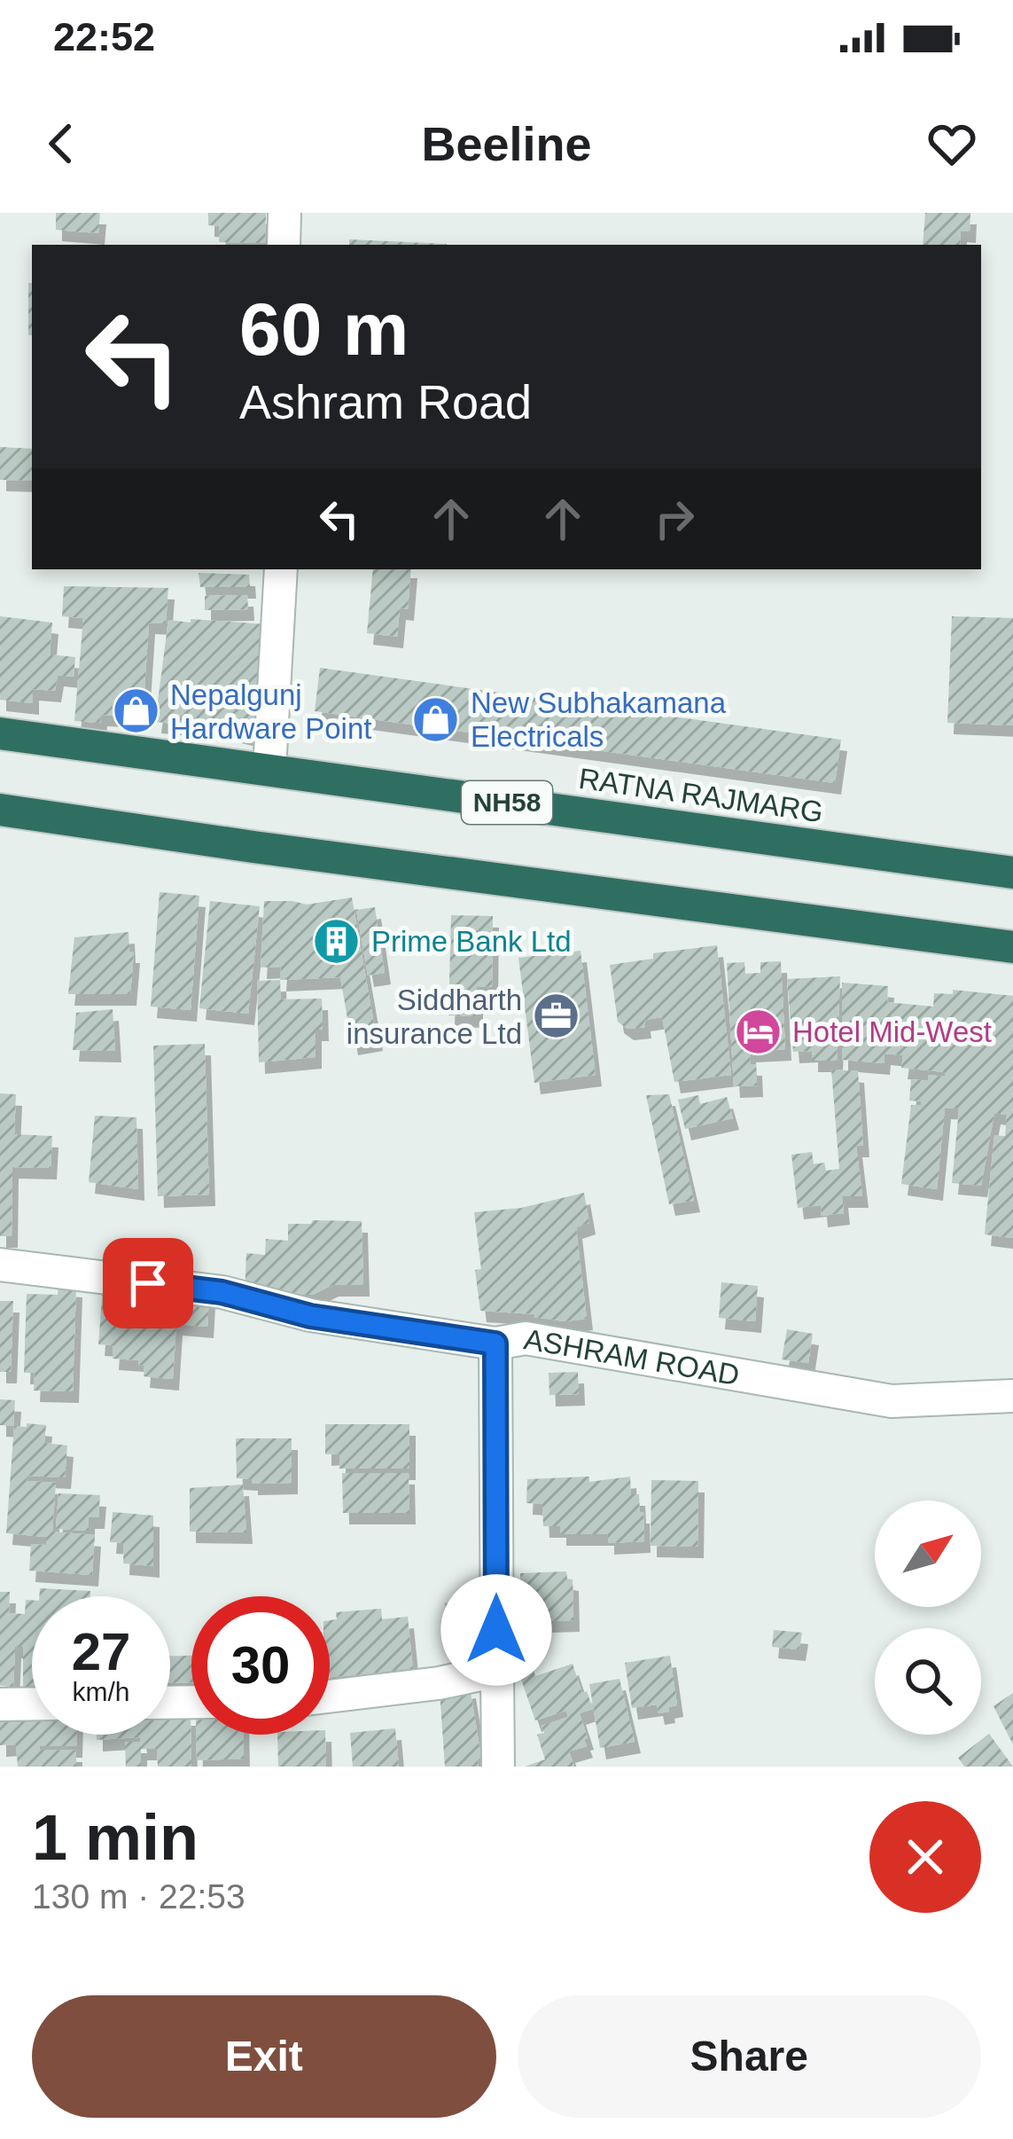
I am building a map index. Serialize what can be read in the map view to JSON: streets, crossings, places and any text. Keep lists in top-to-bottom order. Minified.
{"streets":{"highway":["RATNA RAJMARG","NH58"],"street":["ASHRAM ROAD"]},"places":{"shop":["Nepalgunj Hardware Point","New Subhakamana Electricals"],"building":["Prime Bank Ltd"],"office":["Siddharth insurance Ltd"],"hotel":["Hotel Mid-West"]},"north":"top right","page":{"status":"22:52","header":"Beeline","turn":["60 m","Ashram Road"],"speed":"27 km/h","limit":"30","heading":["1 min","130 m · 22:53"],"buttons":["Exit","Share"]}}
